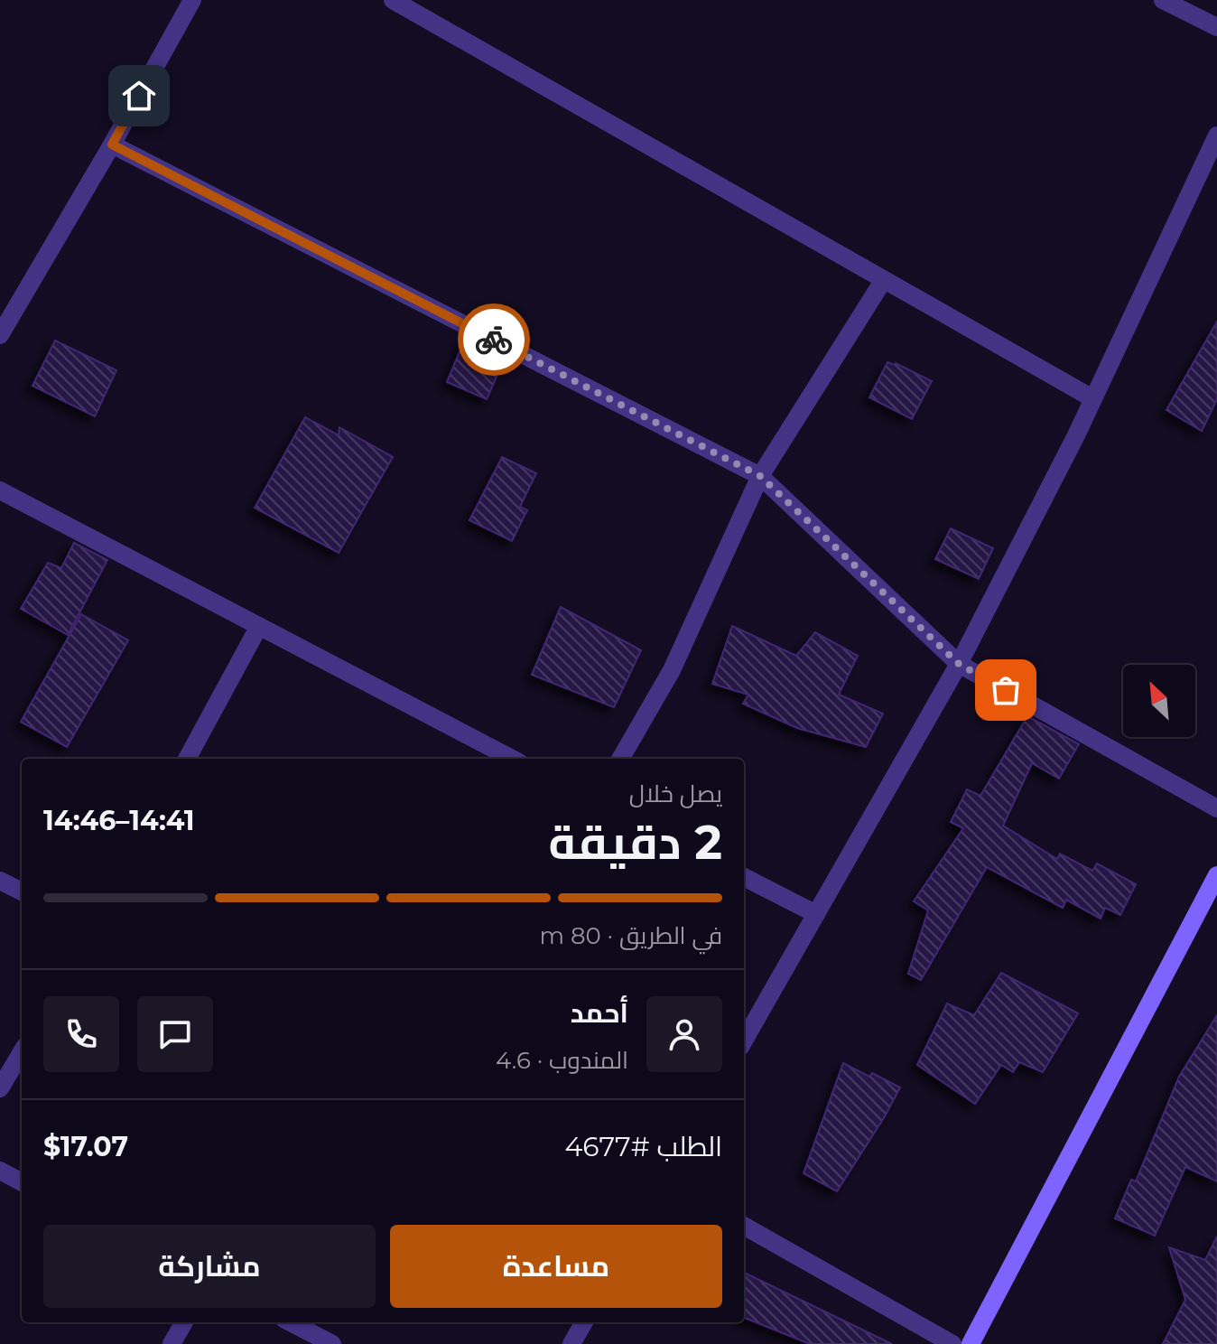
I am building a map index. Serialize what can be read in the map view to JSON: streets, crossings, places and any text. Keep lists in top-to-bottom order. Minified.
{"north":"top left","page":{"heading":["2 دقيقة","يصل خلال","14:41–14:46"],"panel":["أحمد","المندوب · 4.6","الطلب #4677","$17.07"],"bar":"في الطريق · 80 m","buttons":["مساعدة","مشاركة"]}}
